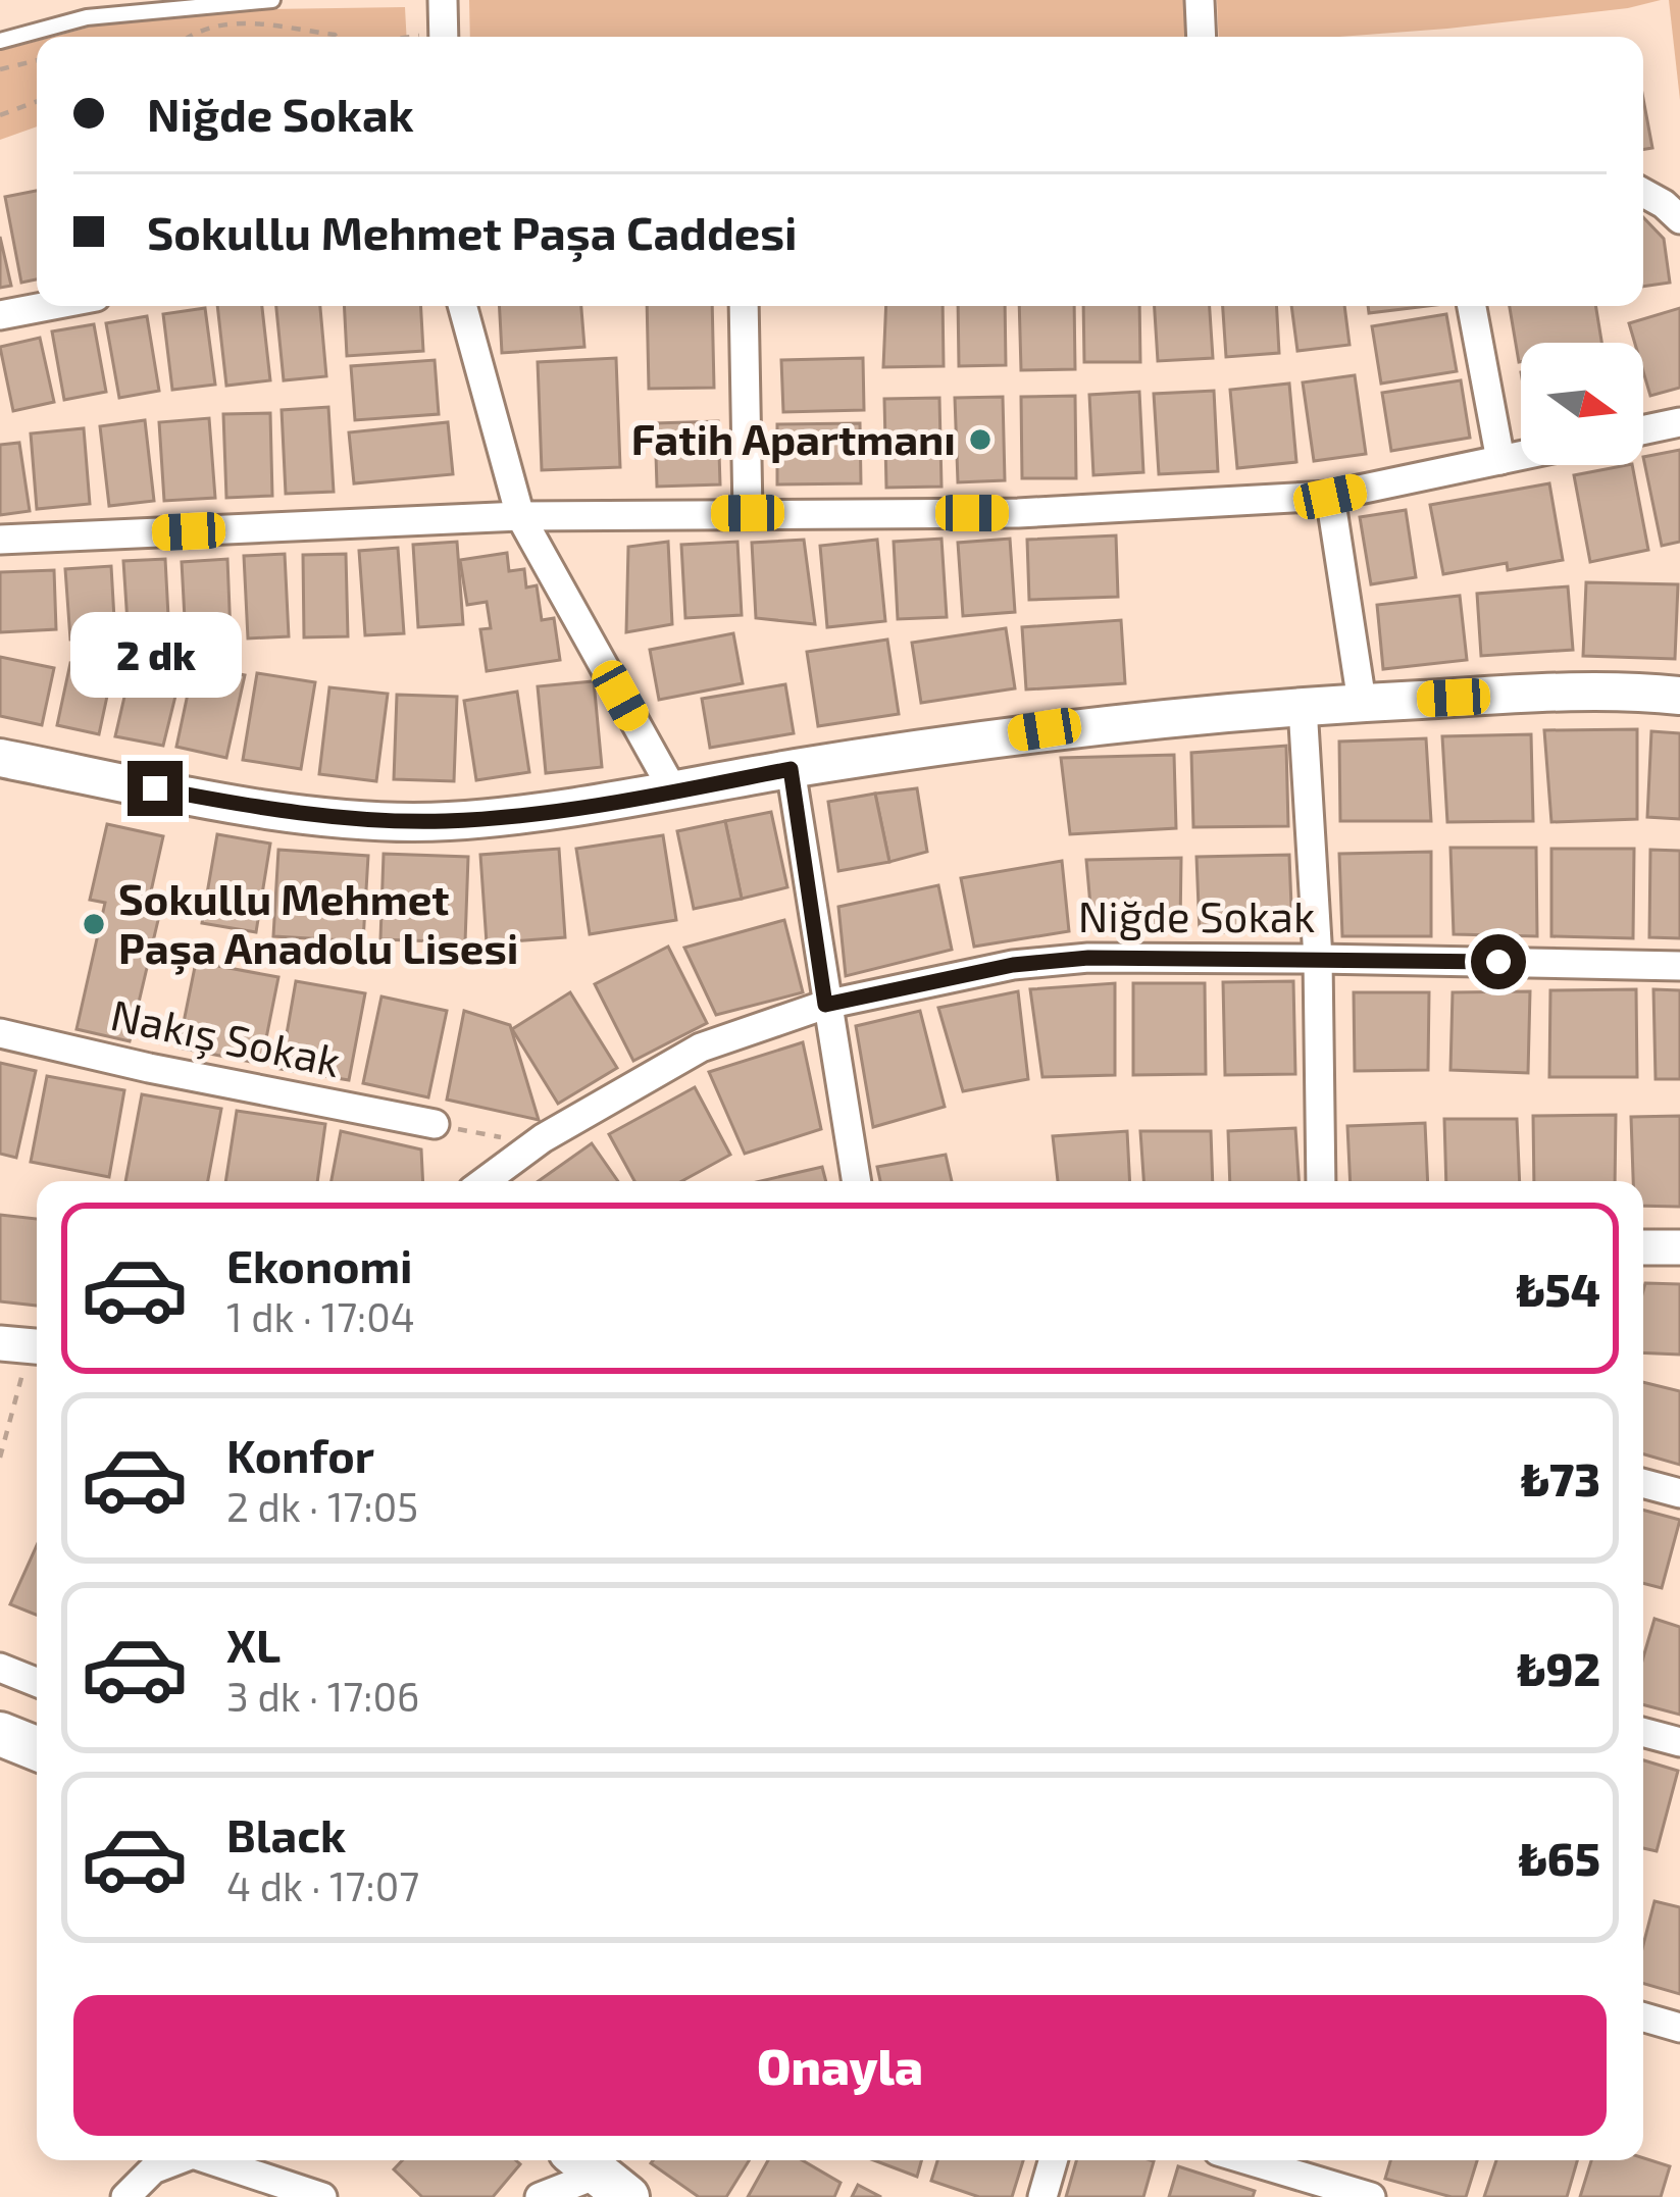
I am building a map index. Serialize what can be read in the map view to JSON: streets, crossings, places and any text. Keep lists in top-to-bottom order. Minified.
{"streets":{"street":["Niğde Sokak","Nakış Sokak"]},"places":["Fatih Apartmanı","Sokullu Mehmet Paşa Anadolu Lisesi"],"north":"right","page":{"banner":["Niğde Sokak","Sokullu Mehmet Paşa Caddesi"],"bubble":"2 dk","list":[{"name":"Ekonomi","note":"1 dk · 17:04","value":"₺54"},{"name":"Konfor","note":"2 dk · 17:05","value":"₺73"},{"name":"XL","note":"3 dk · 17:06","value":"₺92"},{"name":"Black","note":"4 dk · 17:07","value":"₺65"}],"buttons":"Onayla"}}
